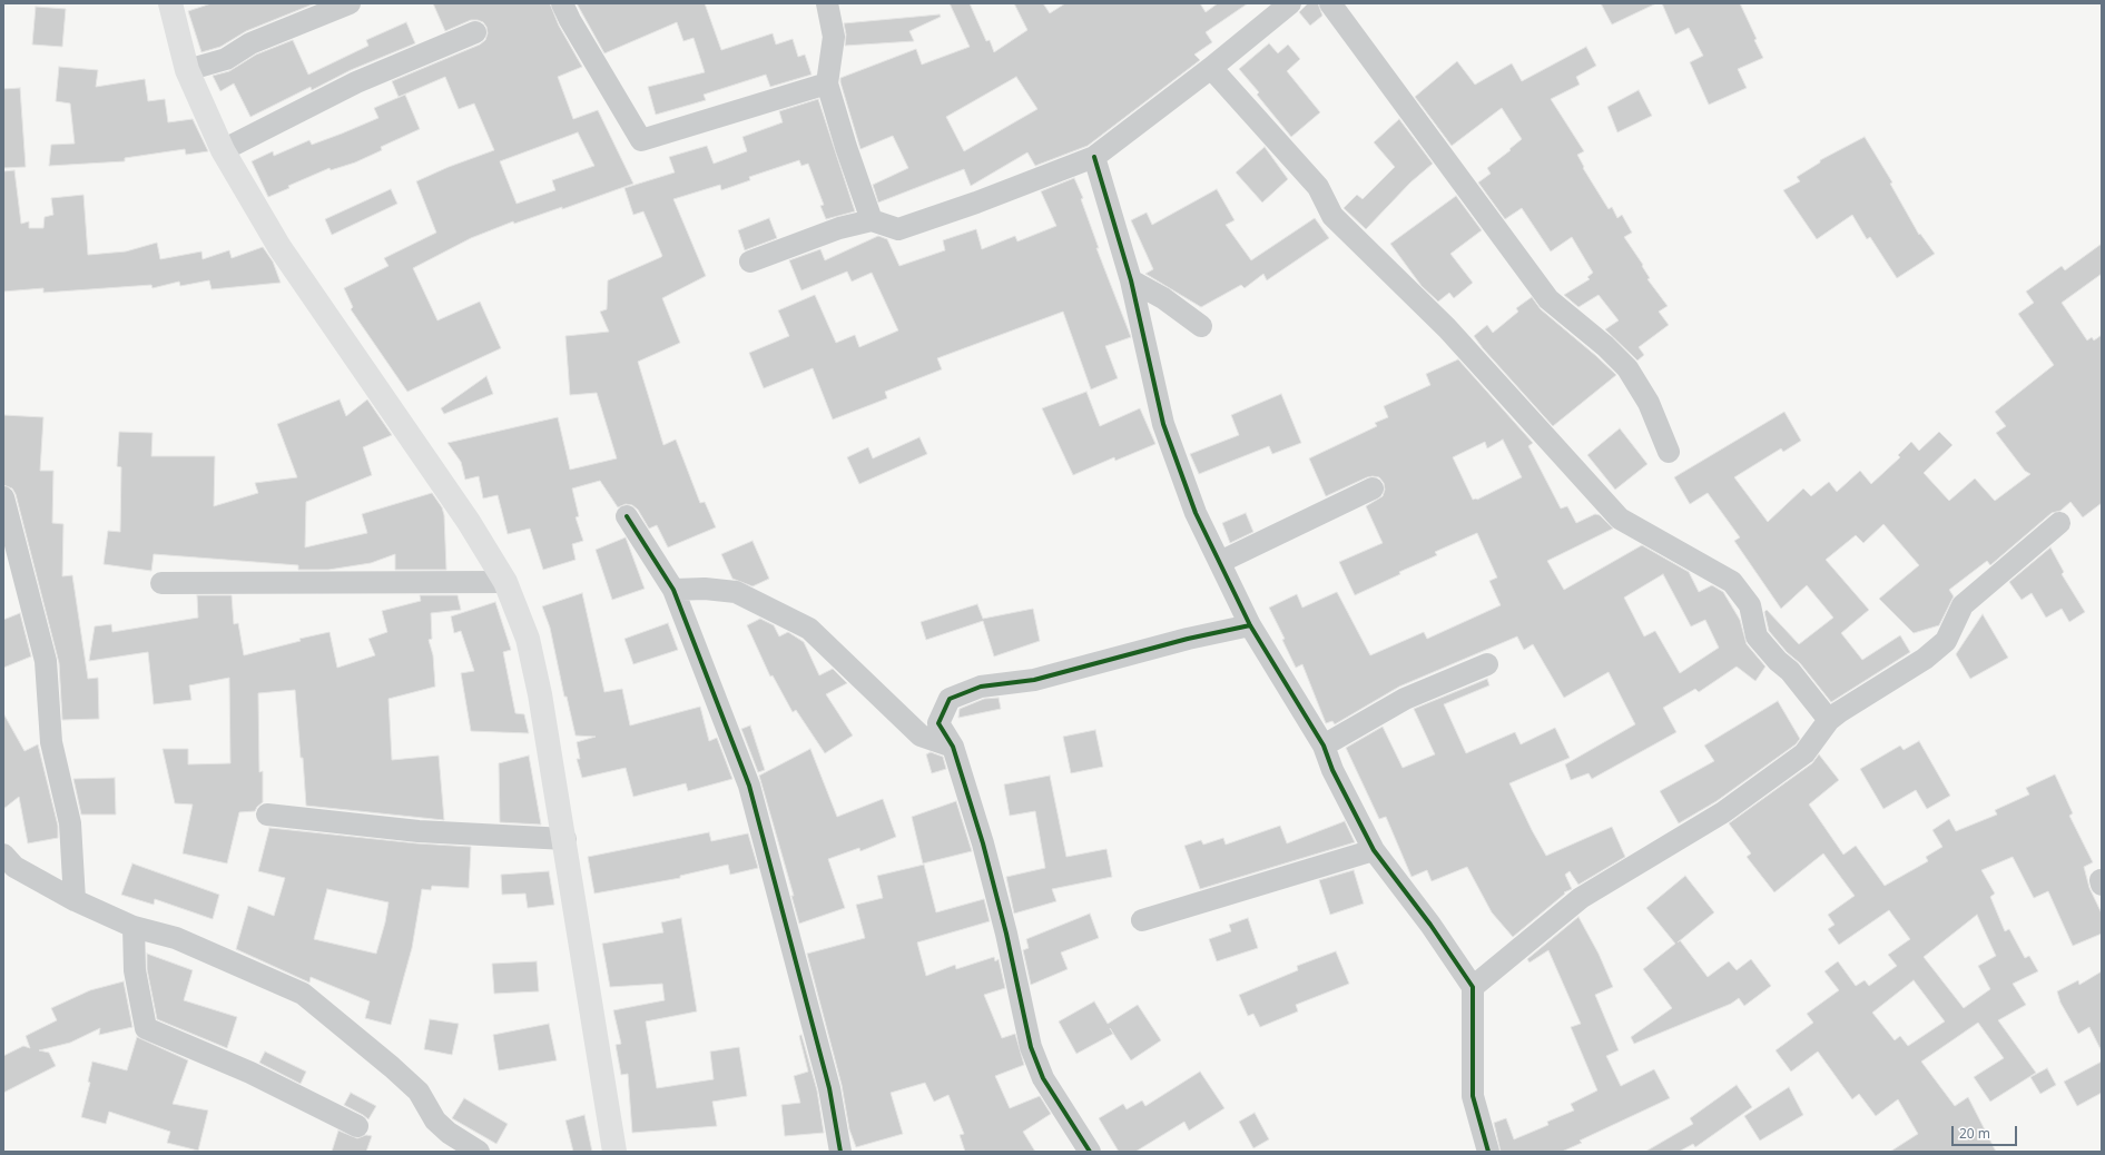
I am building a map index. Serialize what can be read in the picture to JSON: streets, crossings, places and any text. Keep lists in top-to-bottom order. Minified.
{"scale_bar":"20 m"}
